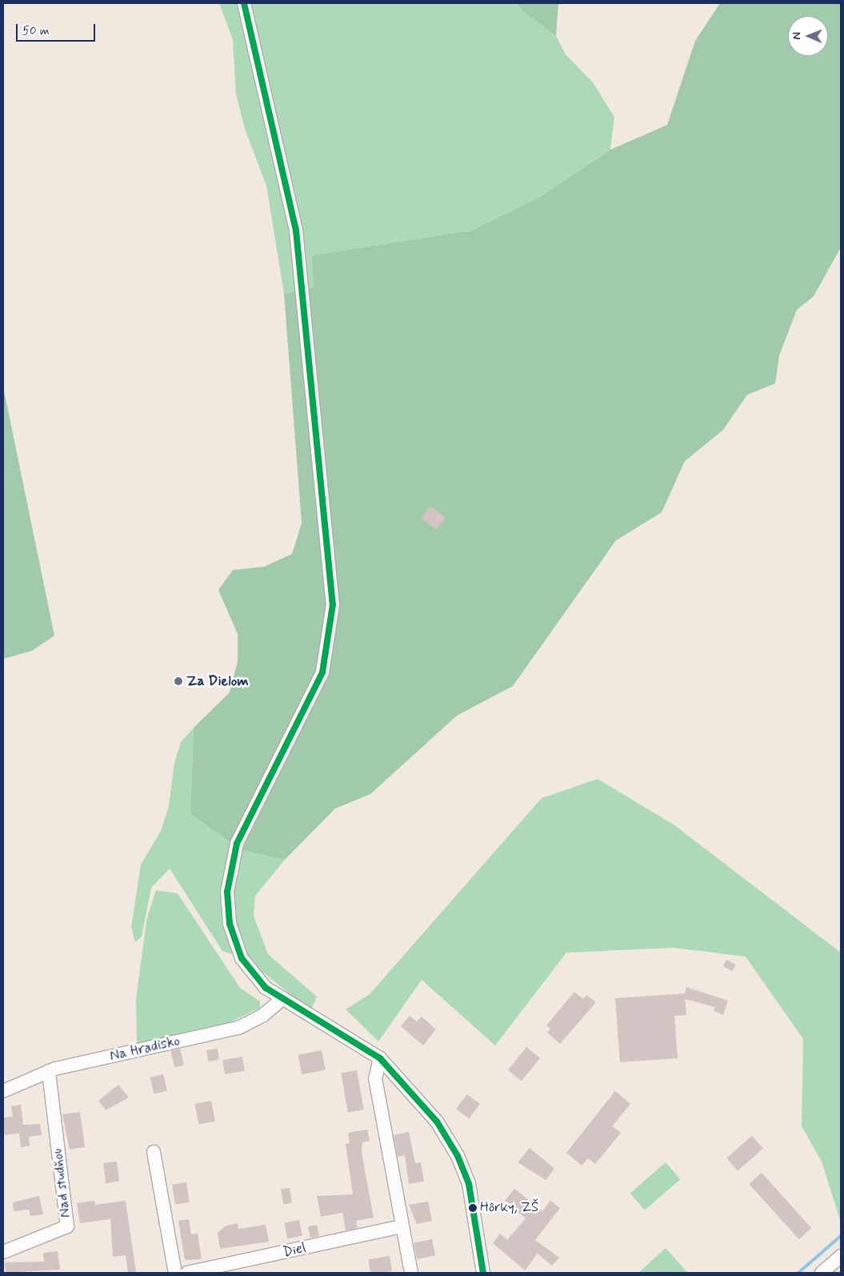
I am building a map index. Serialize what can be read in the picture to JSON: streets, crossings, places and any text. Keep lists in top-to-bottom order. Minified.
{"streets":{"street":["Na Hradisko","Nad studňou","Diel"]},"crossings":[["Na Hradisko","Nad studňou"]],"places":["Za Dielom","Hôrky, ZŠ"],"scale_bar":"50 m","north":"left"}
